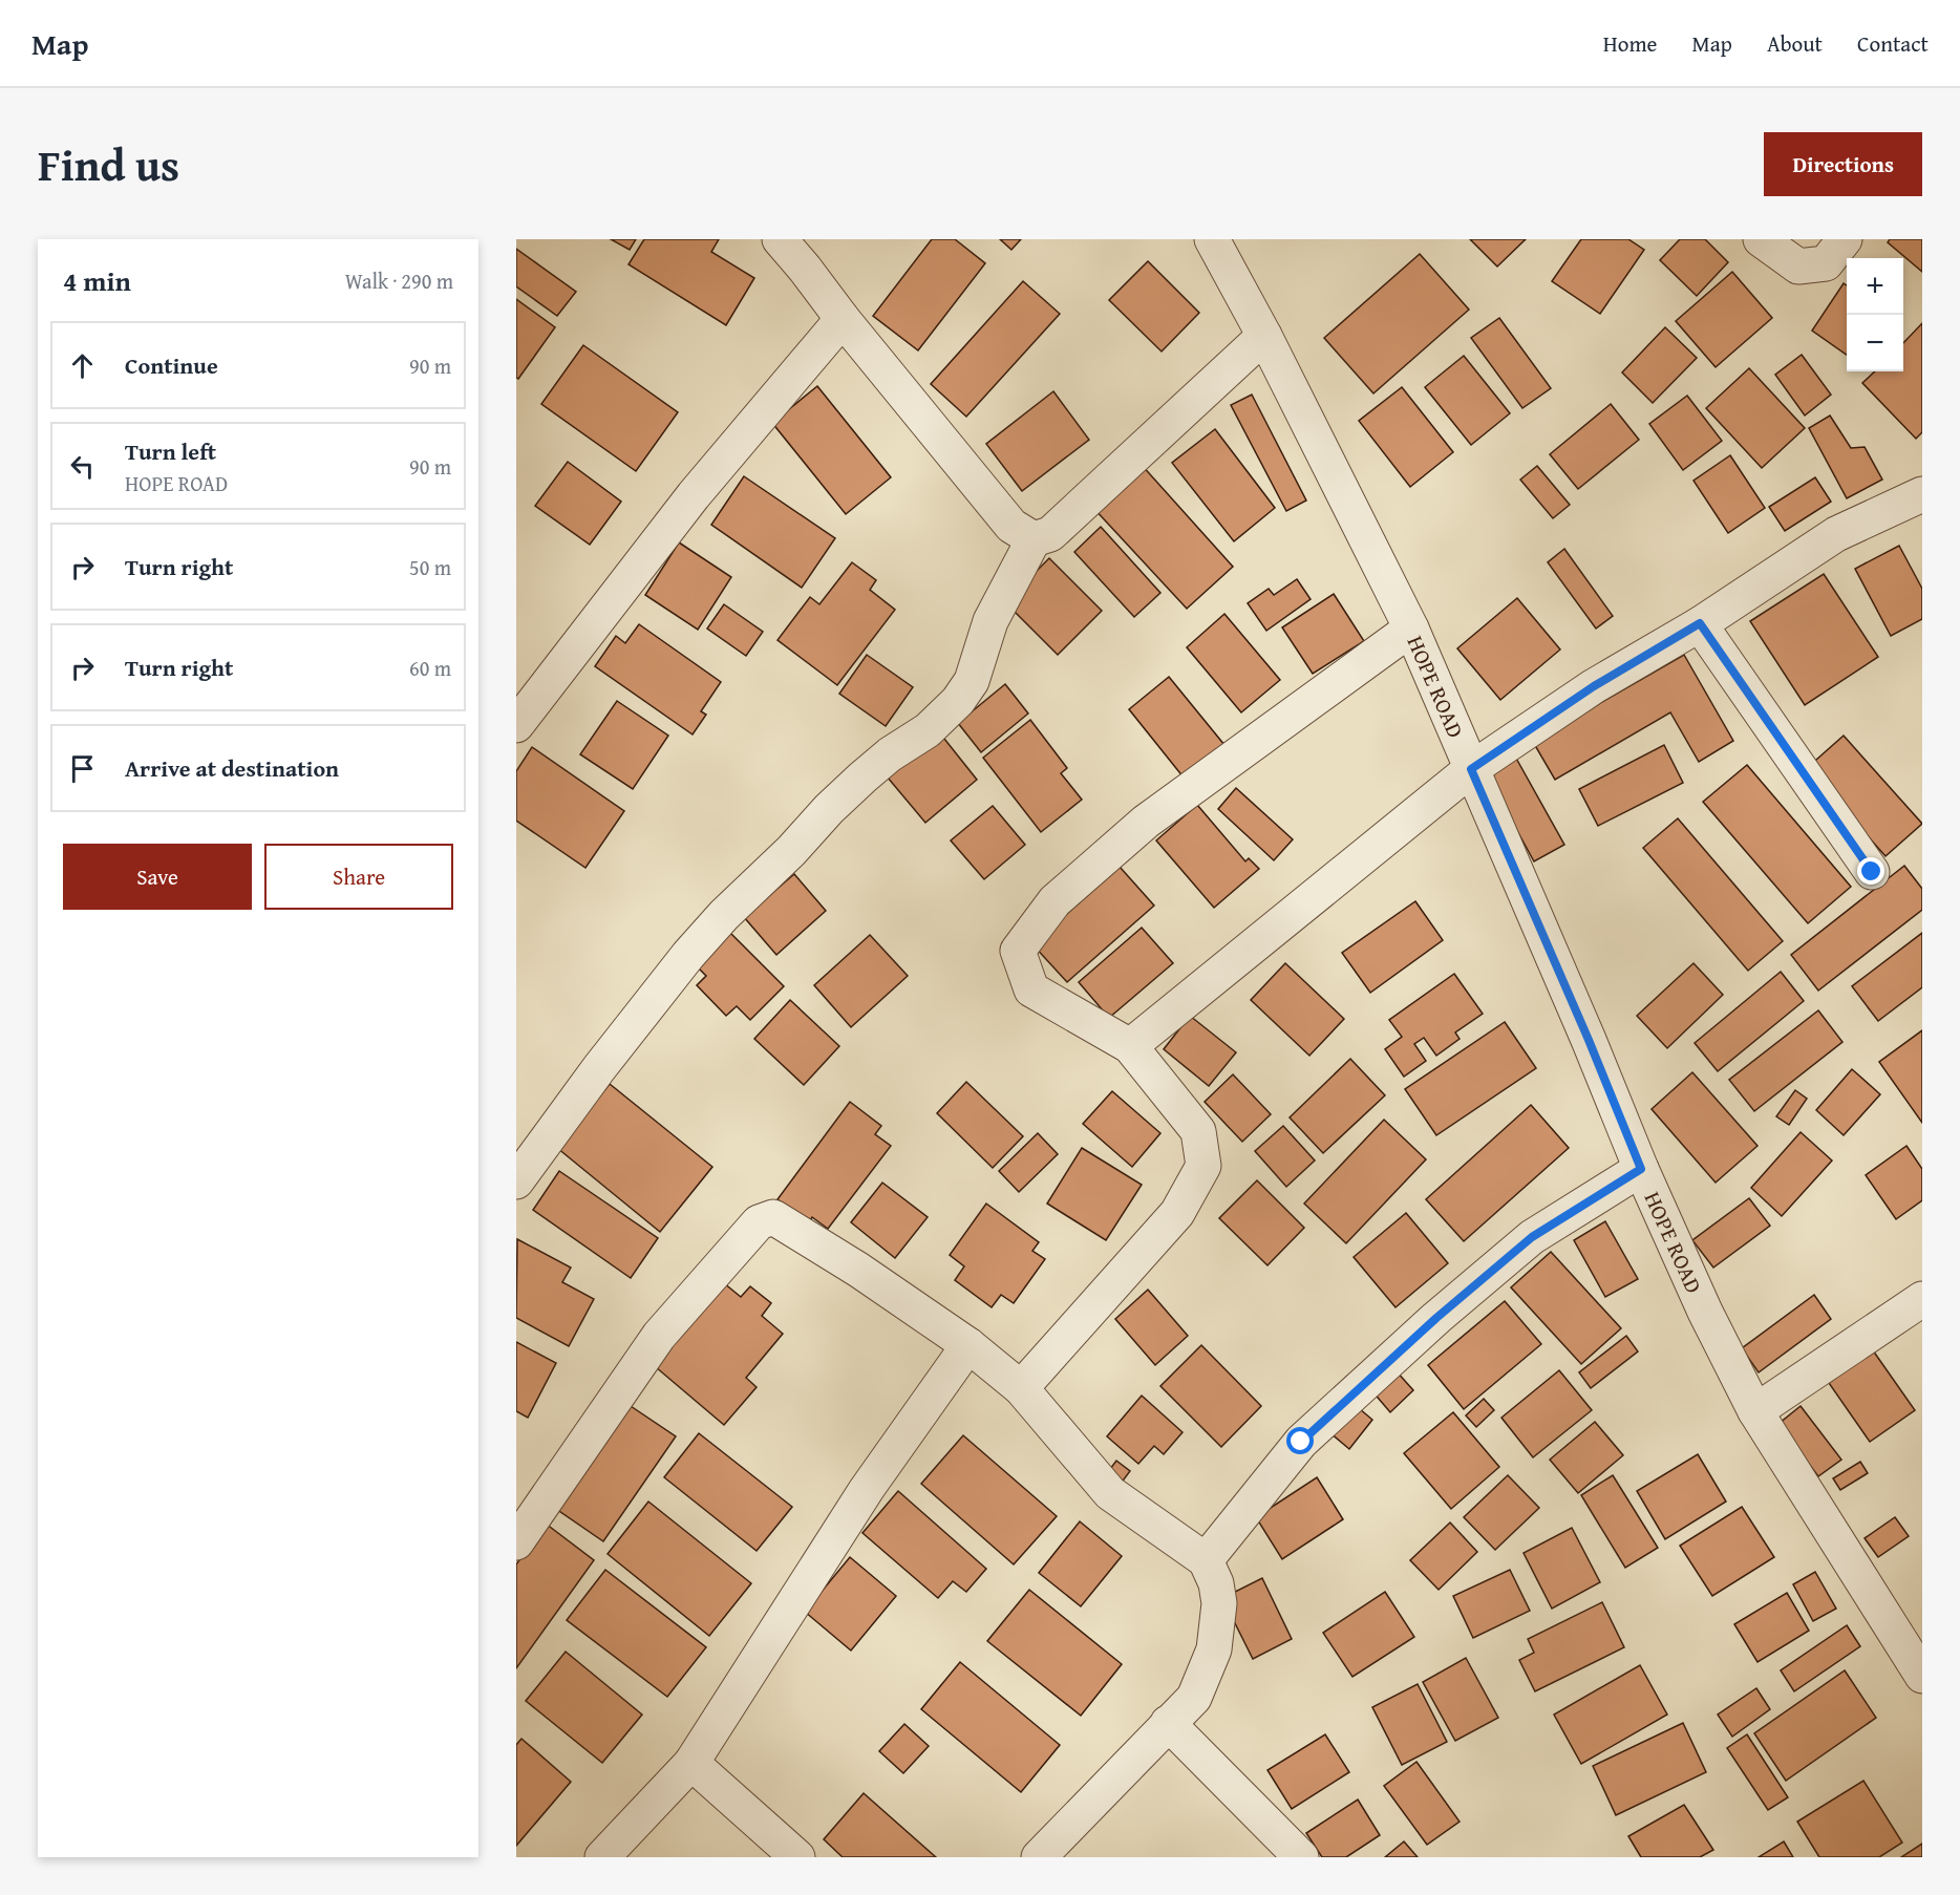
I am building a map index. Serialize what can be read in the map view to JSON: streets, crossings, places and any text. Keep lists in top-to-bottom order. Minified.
{"streets":{"street":["HOPE ROAD"]},"page":{"header":"Map","nav":["Home","Map","About","Contact"],"title":"Find us","buttons":["Directions",["Save","Share"]],"heading":["4 min","Walk · 290 m"],"map_buttons":["+","−"],"list":[["Continue","90 m"],["Turn left","HOPE ROAD","90 m"],["Turn right","50 m"],["Turn right","60 m"],"Arrive at destination"]}}
